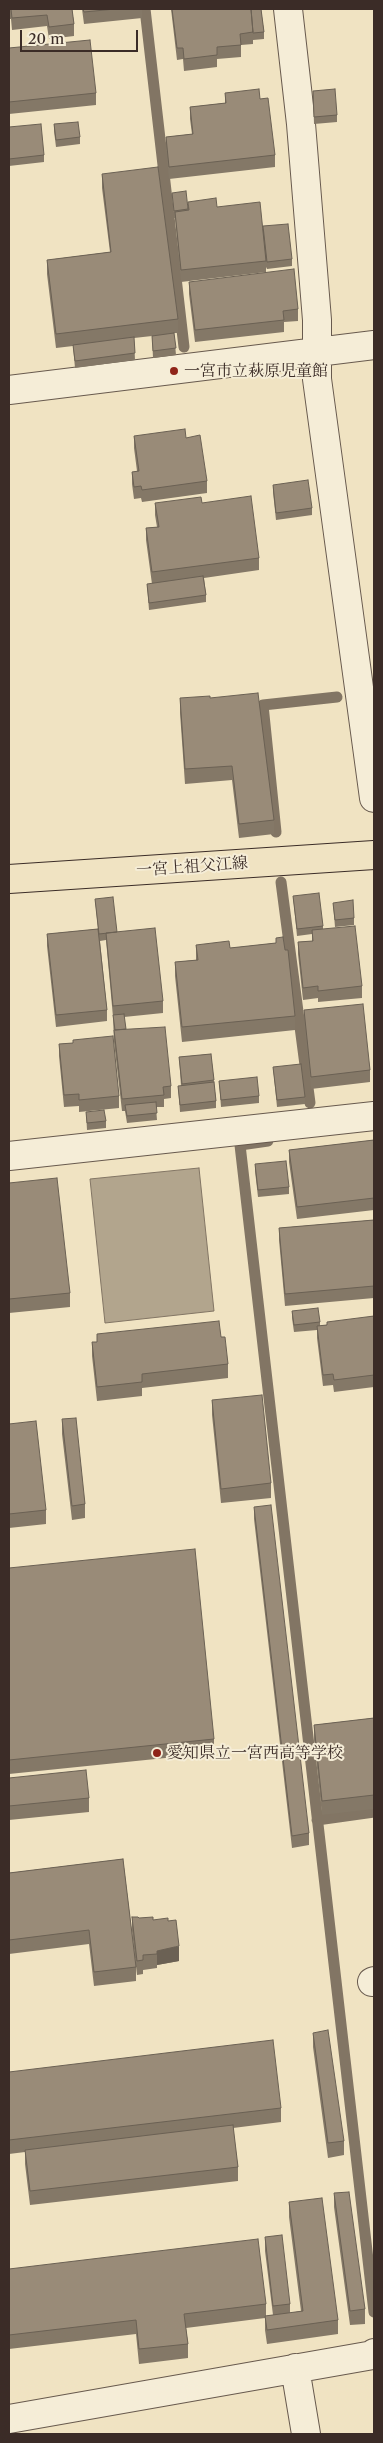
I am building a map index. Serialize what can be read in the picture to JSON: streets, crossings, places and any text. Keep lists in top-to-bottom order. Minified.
{"streets":{"main road":["一宮上祖父江線"]},"places":["一宮市立萩原児童館","愛知県立一宮西高等学校"],"scale_bar":"20 m"}
